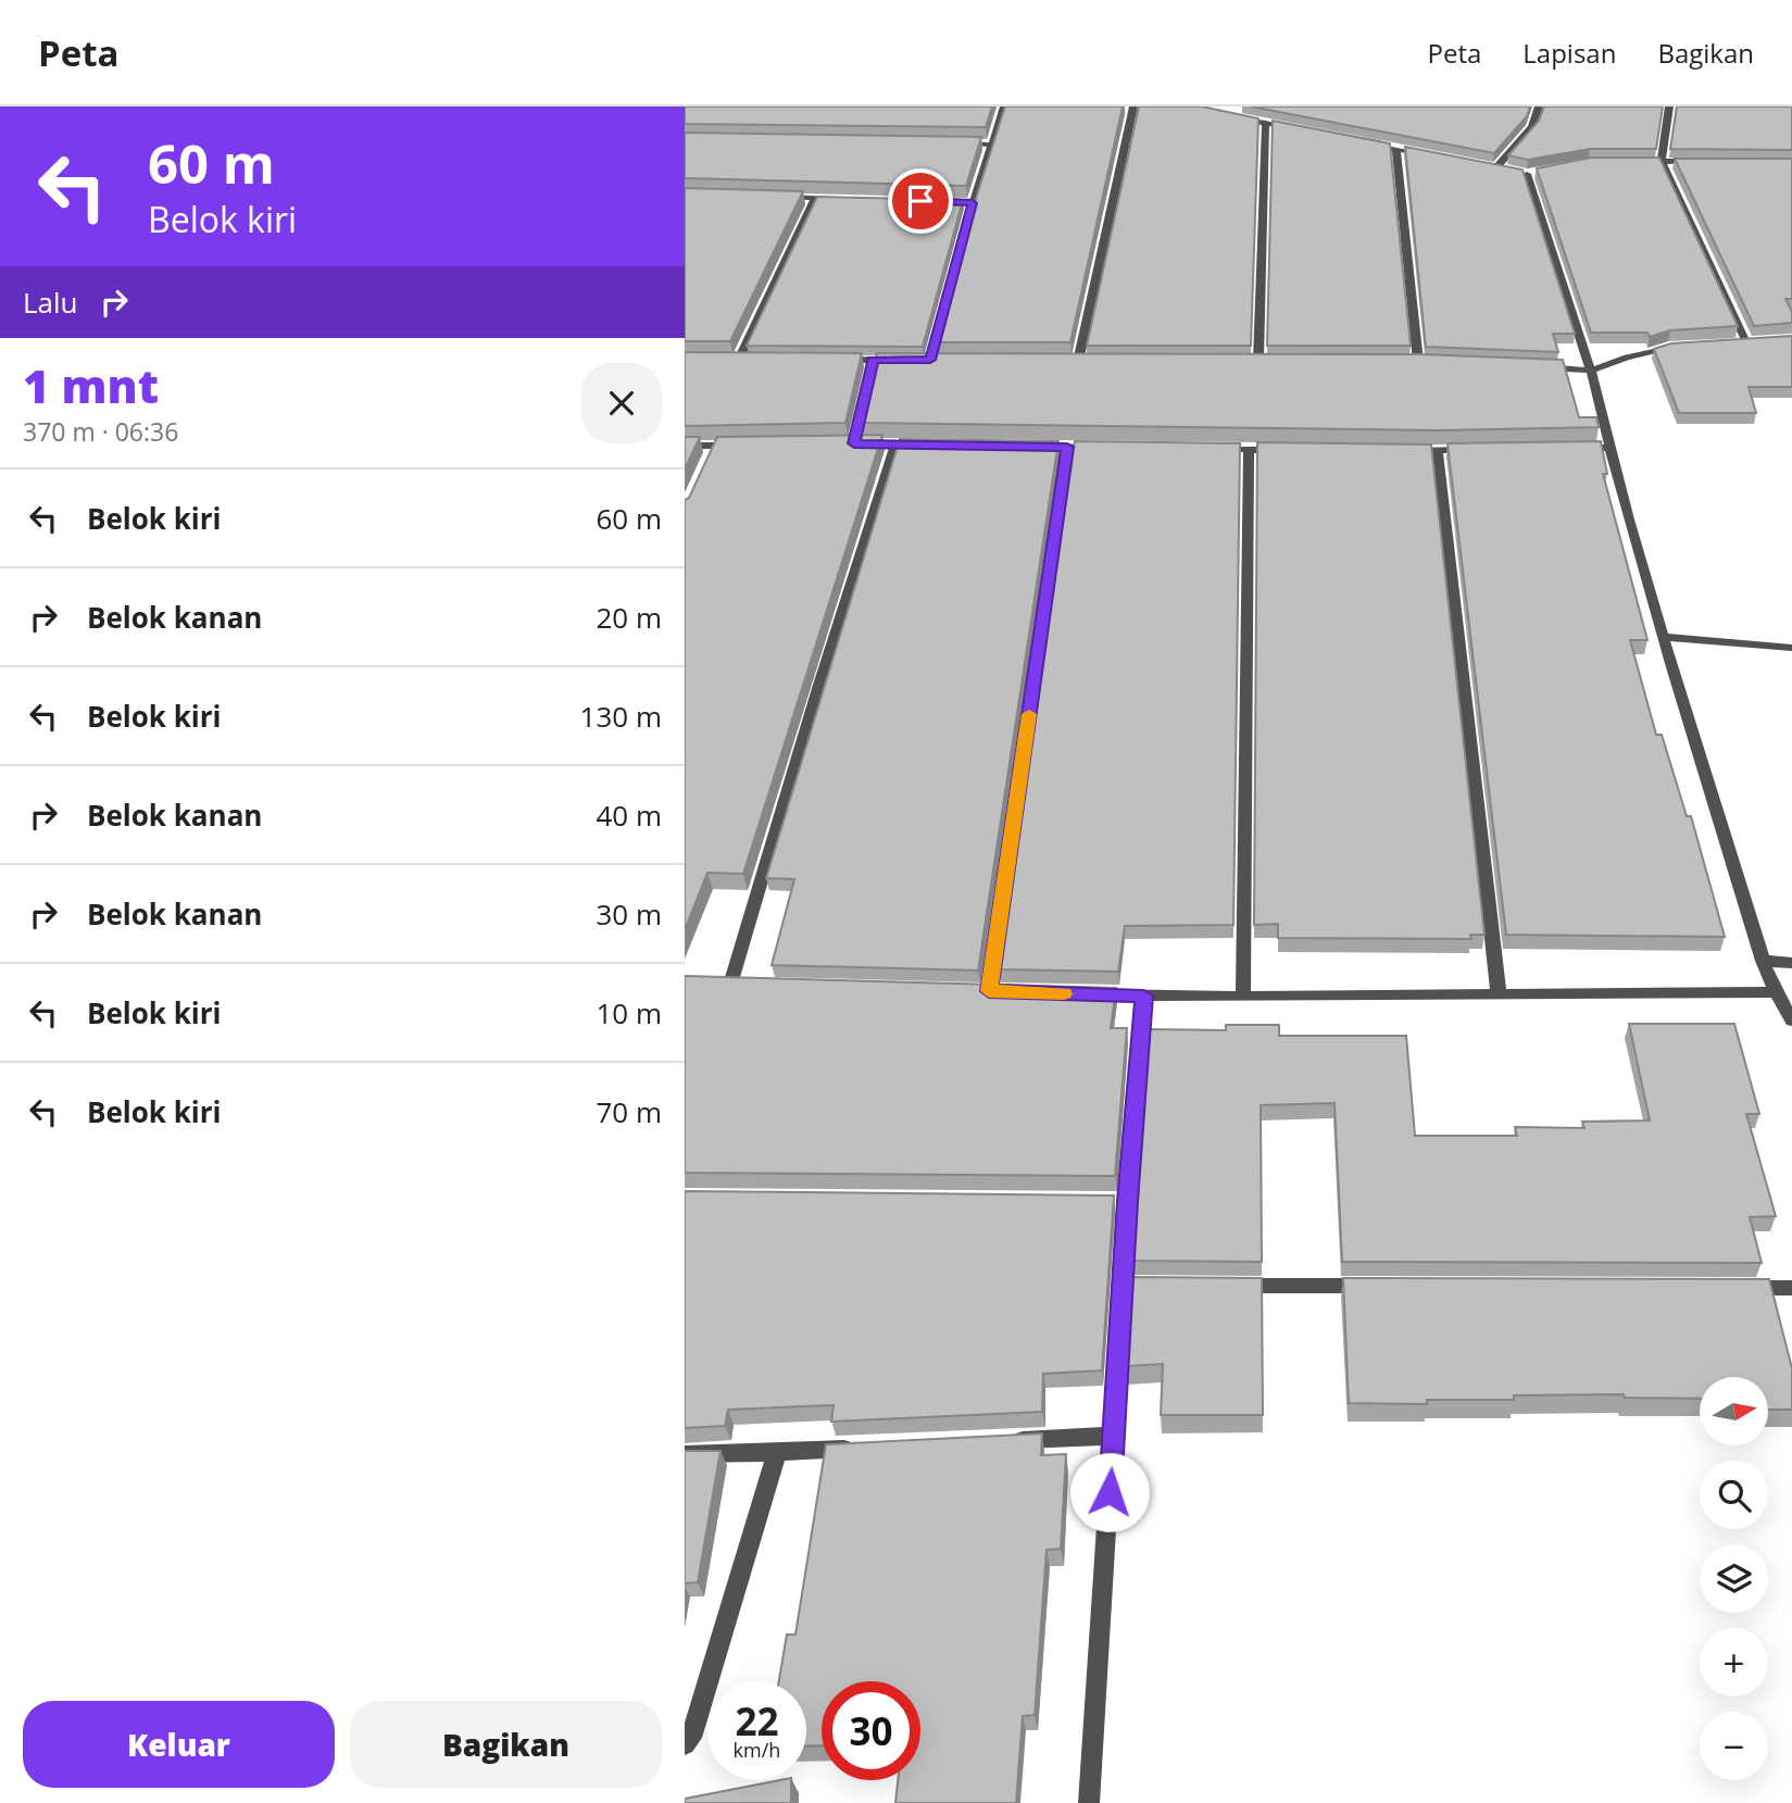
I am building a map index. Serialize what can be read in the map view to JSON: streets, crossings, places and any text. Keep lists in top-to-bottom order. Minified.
{"north":"right","page":{"header":"Peta","nav":["Peta","Lapisan","Bagikan"],"turn":["60 m","Belok kiri"],"then":"Lalu","heading":["1 mnt","370 m · 06:36"],"list":[{"name":"Belok kiri","value":"60 m"},{"name":"Belok kanan","value":"20 m"},{"name":"Belok kiri","value":"130 m"},{"name":"Belok kanan","value":"40 m"},{"name":"Belok kanan","value":"30 m"},{"name":"Belok kiri","value":"10 m"},{"name":"Belok kiri","value":"70 m"}],"map_buttons":["+","−"],"speed":"22 km/h","limit":"30","buttons":["Keluar","Bagikan"]}}
